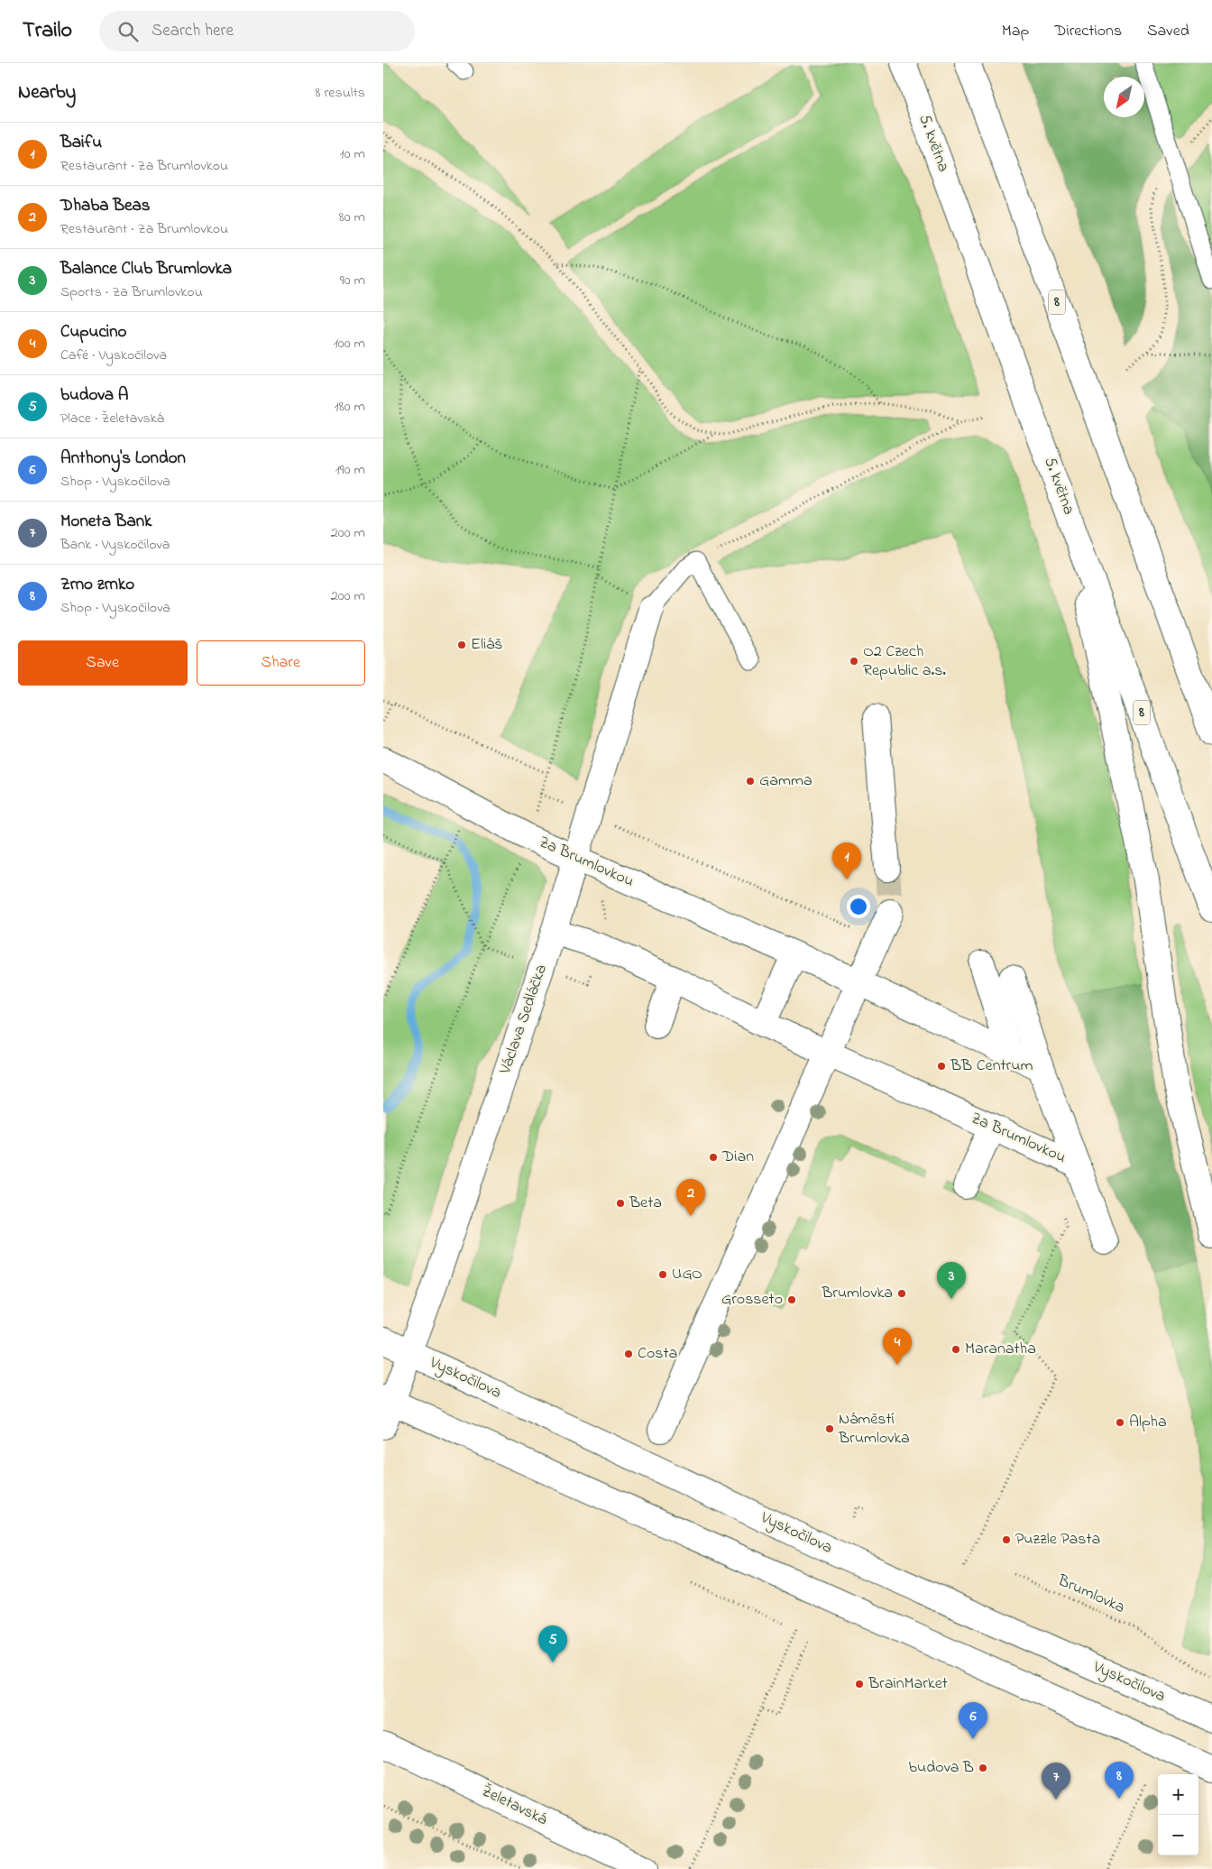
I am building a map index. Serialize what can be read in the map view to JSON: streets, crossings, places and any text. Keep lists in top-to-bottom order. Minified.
{"streets":{"main road":["5. května","8","Za Brumlovkou","Václava Sedláčka","Vyskočilova","Želetavská"],"path":["Brumlovka"]},"crossings":[["Za Brumlovkou","Václava Sedláčka"],["Václava Sedláčka","Vyskočilova"]],"places":["Eliáš","O2 Czech Republic a.s.","Gamma","BB Centrum","Dian","Beta","UGO","Brumlovka","Grosseto","Maranatha","Costa","Alpha","Náměstí Brumlovka","Puzzle Pasta","BrainMarket","budova B"],"north":"bottom left","page":{"header":"Trailo","search":"Search here","nav":["Map","Directions","Saved"],"heading":["Nearby","8 results"],"list":[{"mark":"1","name":"Baifu","note":"Restaurant · Za Brumlovkou","value":"10 m"},{"mark":"2","name":"Dhaba Beas","note":"Restaurant · Za Brumlovkou","value":"80 m"},{"mark":"3","name":"Balance Club Brumlovka","note":"Sports · Za Brumlovkou","value":"90 m"},{"mark":"4","name":"Cupucino","note":"Café · Vyskočilova","value":"100 m"},{"mark":"5","name":"budova A","note":"Place · Želetavská","value":"180 m"},{"mark":"6","name":"Anthony's London","note":"Shop · Vyskočilova","value":"190 m"},{"mark":"7","name":"Moneta Bank","note":"Bank · Vyskočilova","value":"200 m"},{"mark":"8","name":"Zrno zrnko","note":"Shop · Vyskočilova","value":"200 m"}],"buttons":["Save","Share"],"pins":["1","2","3","4","5","6","8","7"],"map_buttons":["+","−"]}}
